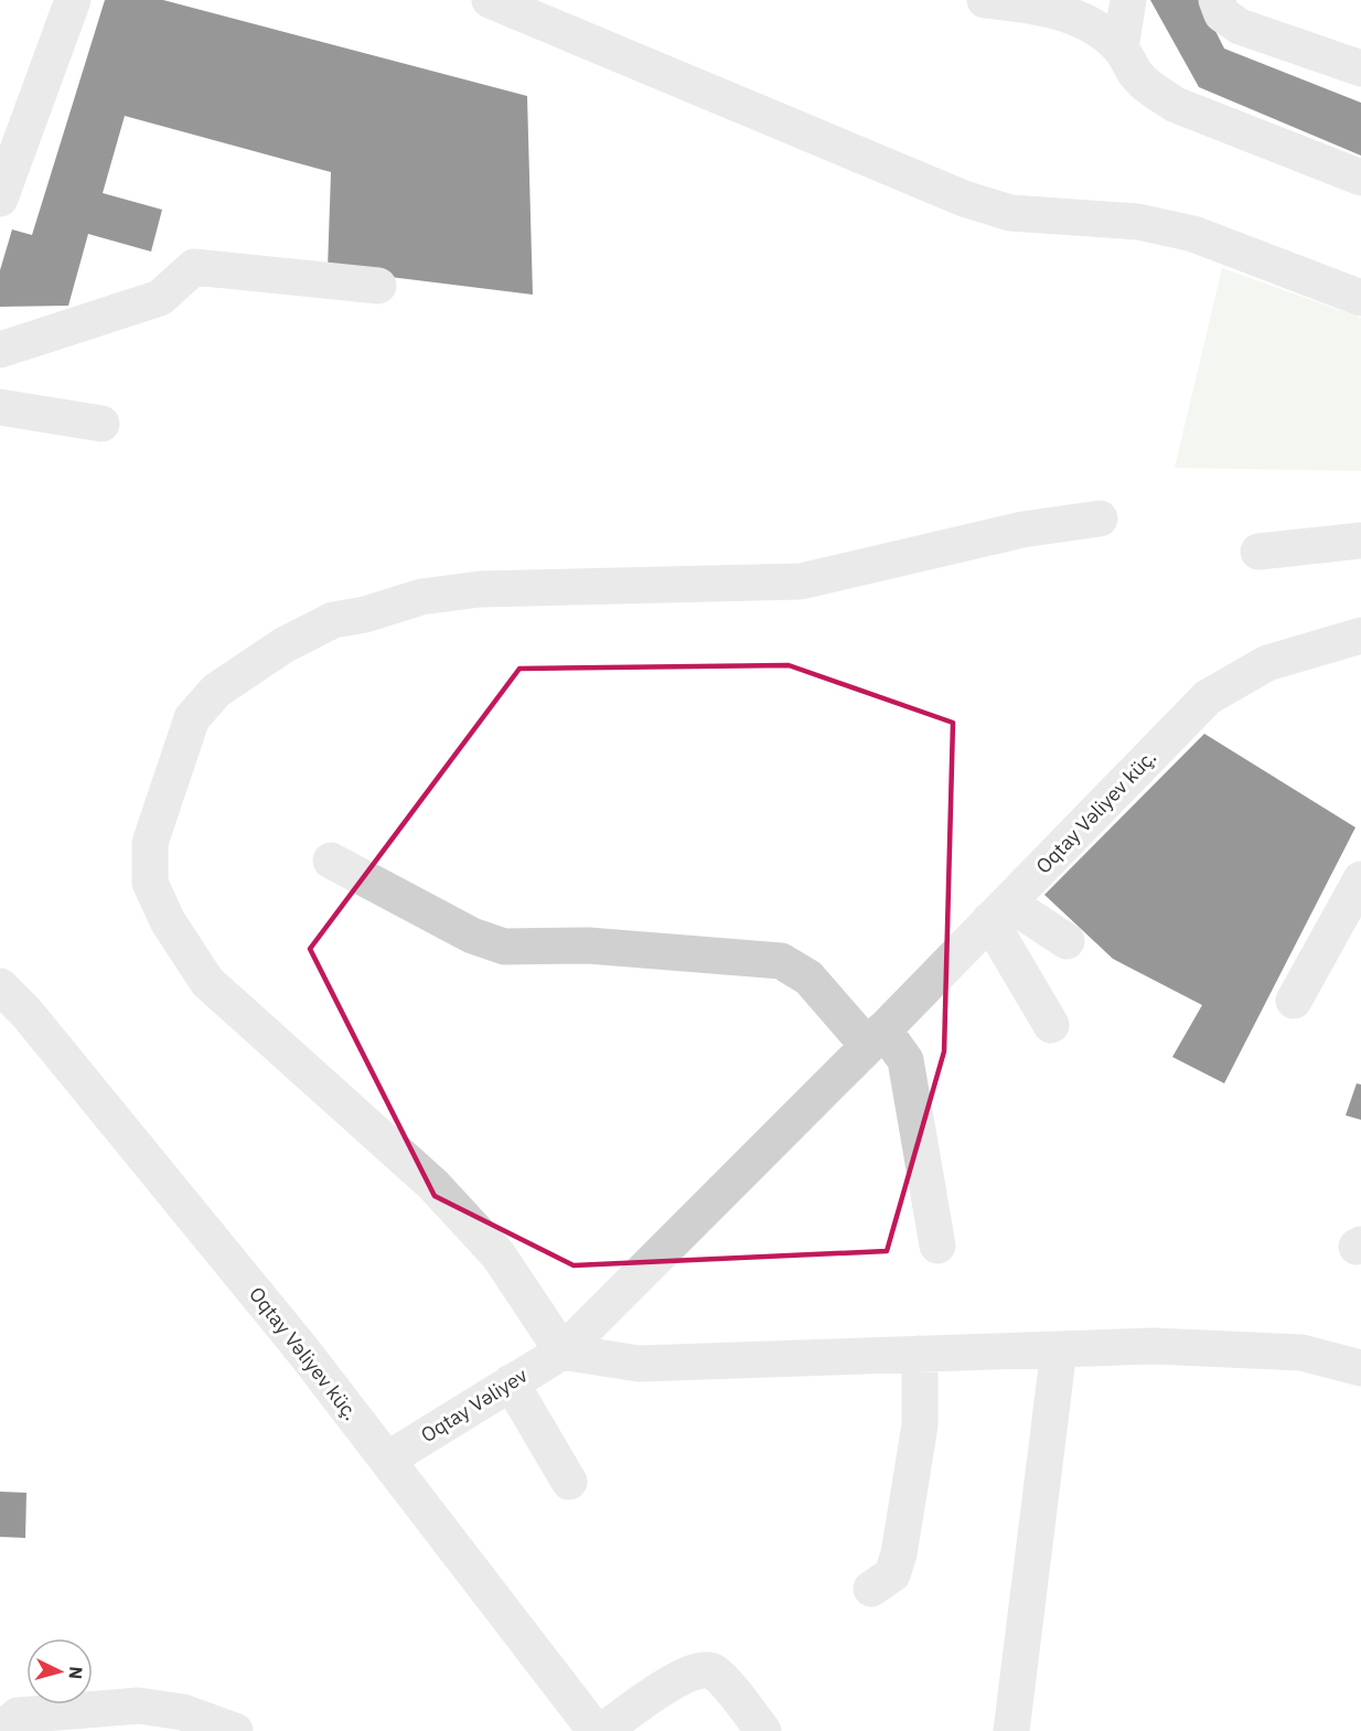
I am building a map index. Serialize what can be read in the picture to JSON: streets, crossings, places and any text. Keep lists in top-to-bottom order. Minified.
{"streets":{"street":["Oqtay Vəliyev küç.","Oqtay Vəliyev"]},"crossings":[["Oqtay Vəliyev küç.","Oqtay Vəliyev"]],"north":"right"}
